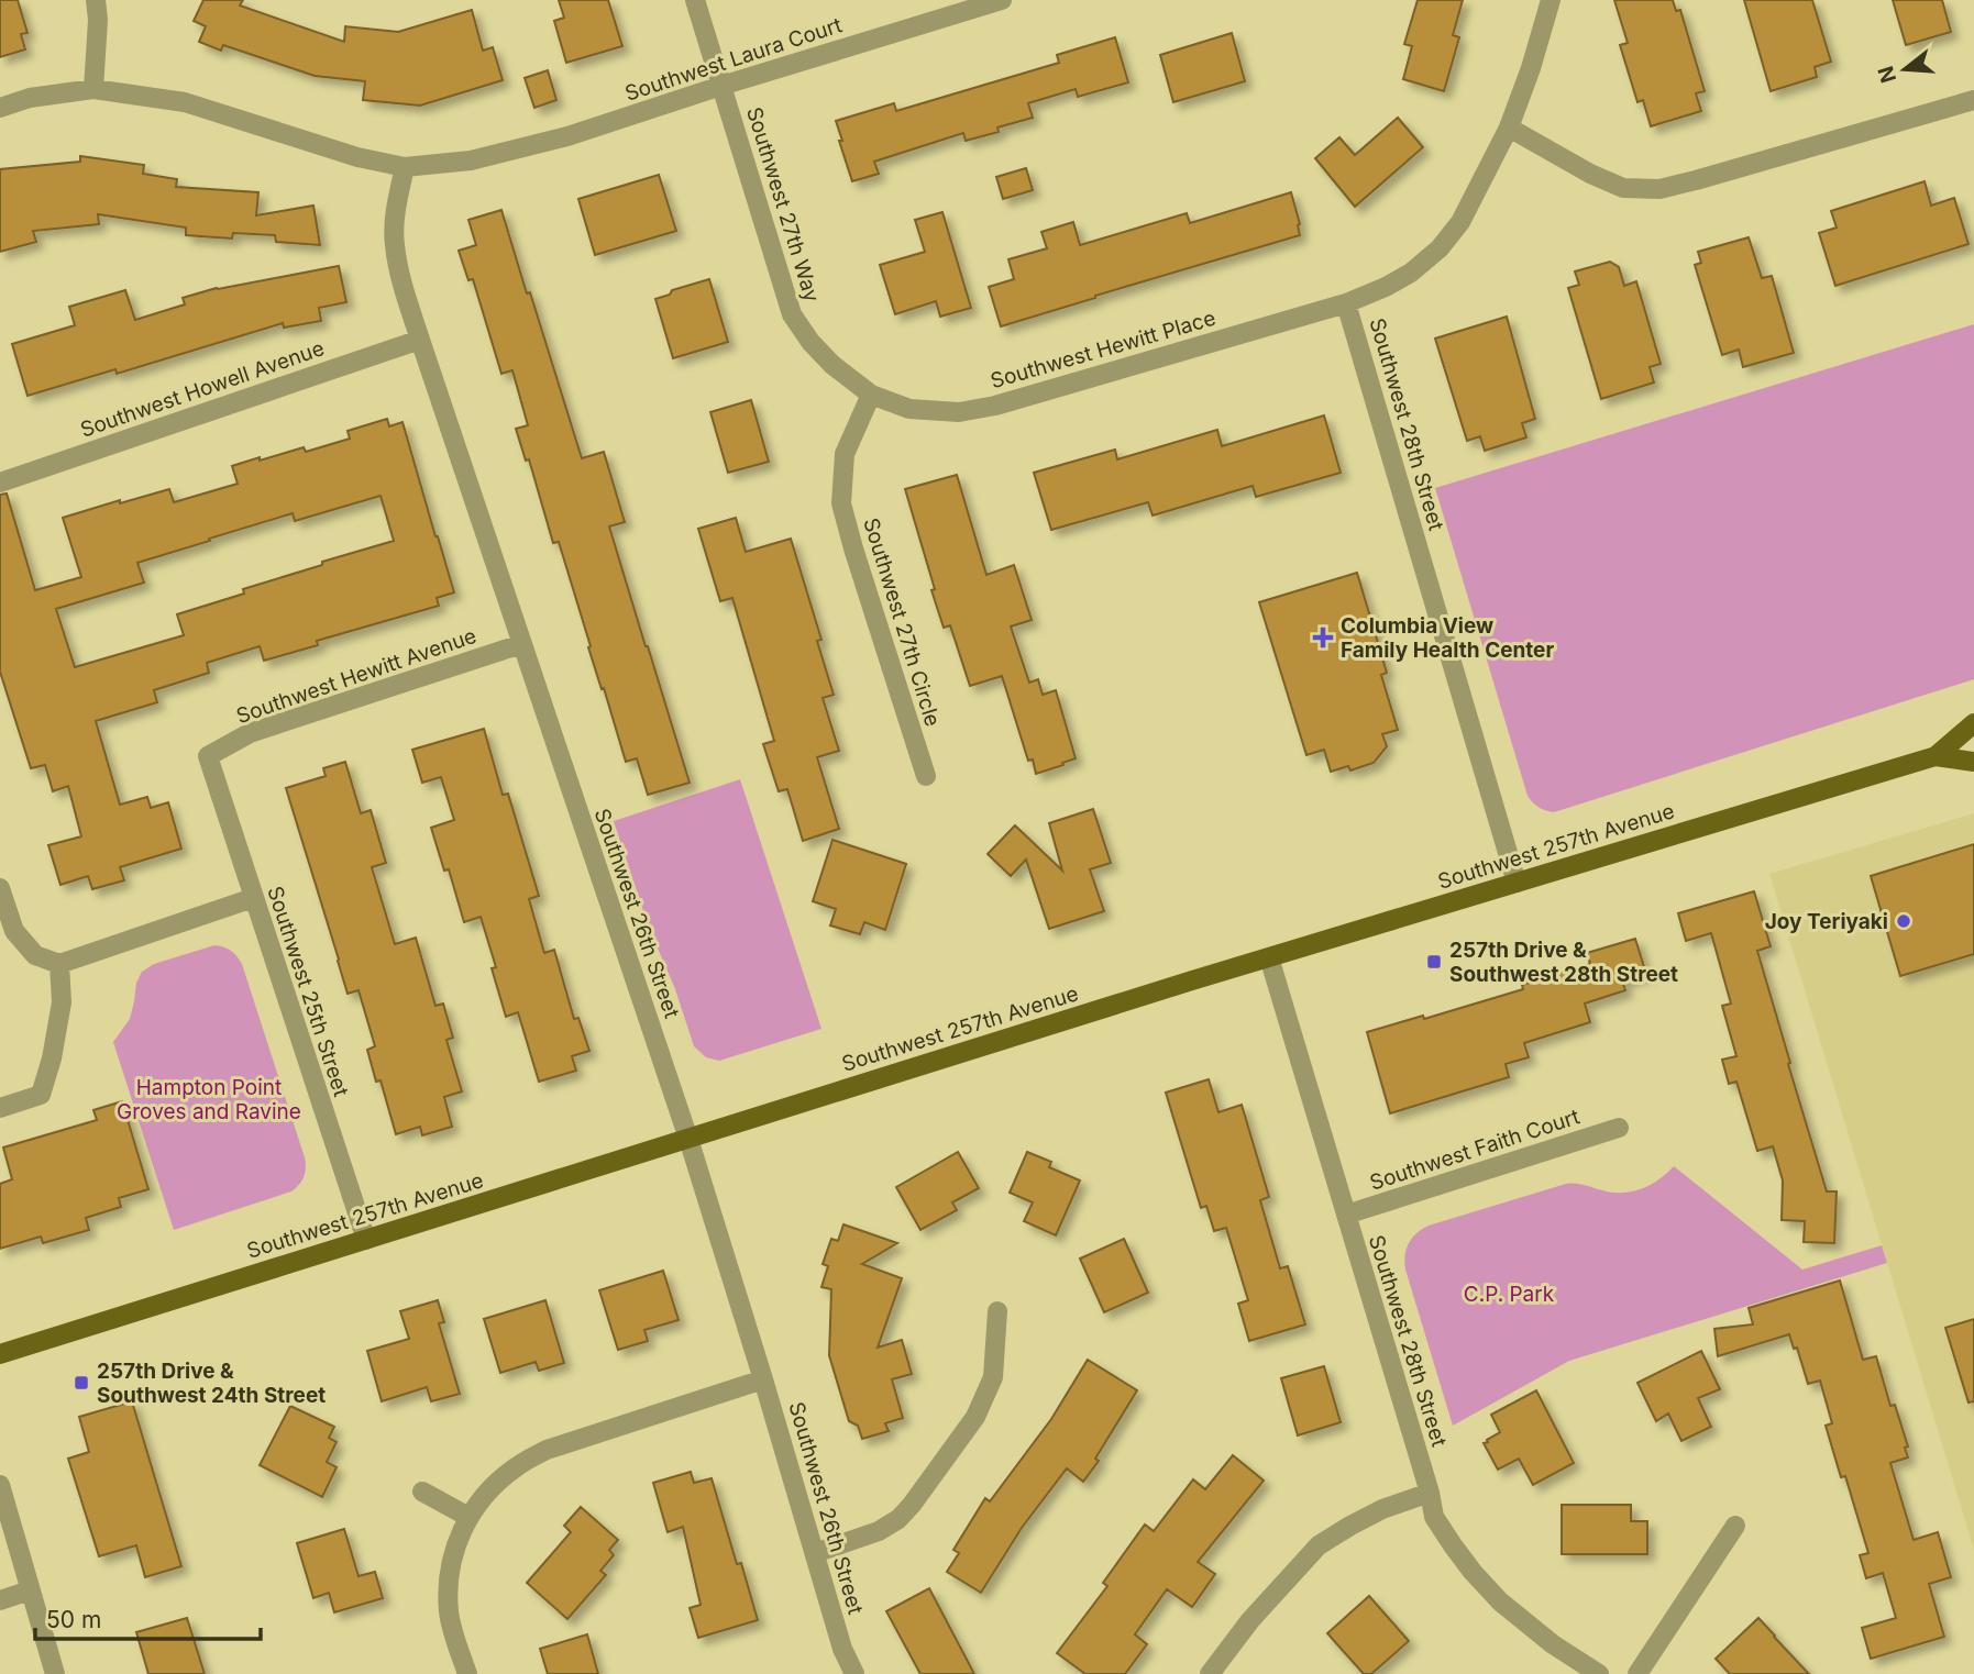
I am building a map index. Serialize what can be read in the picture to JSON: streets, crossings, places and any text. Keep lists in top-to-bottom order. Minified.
{"streets":{"main road":["Southwest 257th Avenue"],"street":["Southwest Laura Court","Southwest 27th Way","Southwest Hewitt Place","Southwest Howell Avenue","Southwest 28th Street","Southwest 27th Circle","Southwest Hewitt Avenue","Southwest 26th Street","Southwest 25th Street","Southwest Faith Court"]},"crossings":[["Southwest Laura Court","Southwest 27th Way"],["Southwest Laura Court","Southwest 26th Street"],["Southwest 27th Way","Southwest Hewitt Place"],["Southwest 27th Way","Southwest 27th Circle"],["Southwest Hewitt Place","Southwest 28th Street"],["Southwest Hewitt Place","Southwest 27th Circle"],["Southwest Howell Avenue","Southwest 26th Street"],["Southwest 28th Street","Southwest 257th Avenue"],["Southwest 28th Street","Southwest Faith Court"],["Southwest Hewitt Avenue","Southwest 26th Street"],["Southwest Hewitt Avenue","Southwest 25th Street"],["Southwest 257th Avenue","Southwest 26th Street"],["Southwest 257th Avenue","Southwest 25th Street"]],"parks":["Hampton Point Groves and Ravine","C.P. Park"],"places":{"health":["Columbia View Family Health Center"],"other":["Joy Teriyaki"],"transit":["257th Drive & Southwest 28th Street","257th Drive & Southwest 24th Street"]},"scale_bar":"50 m","north":"left"}
